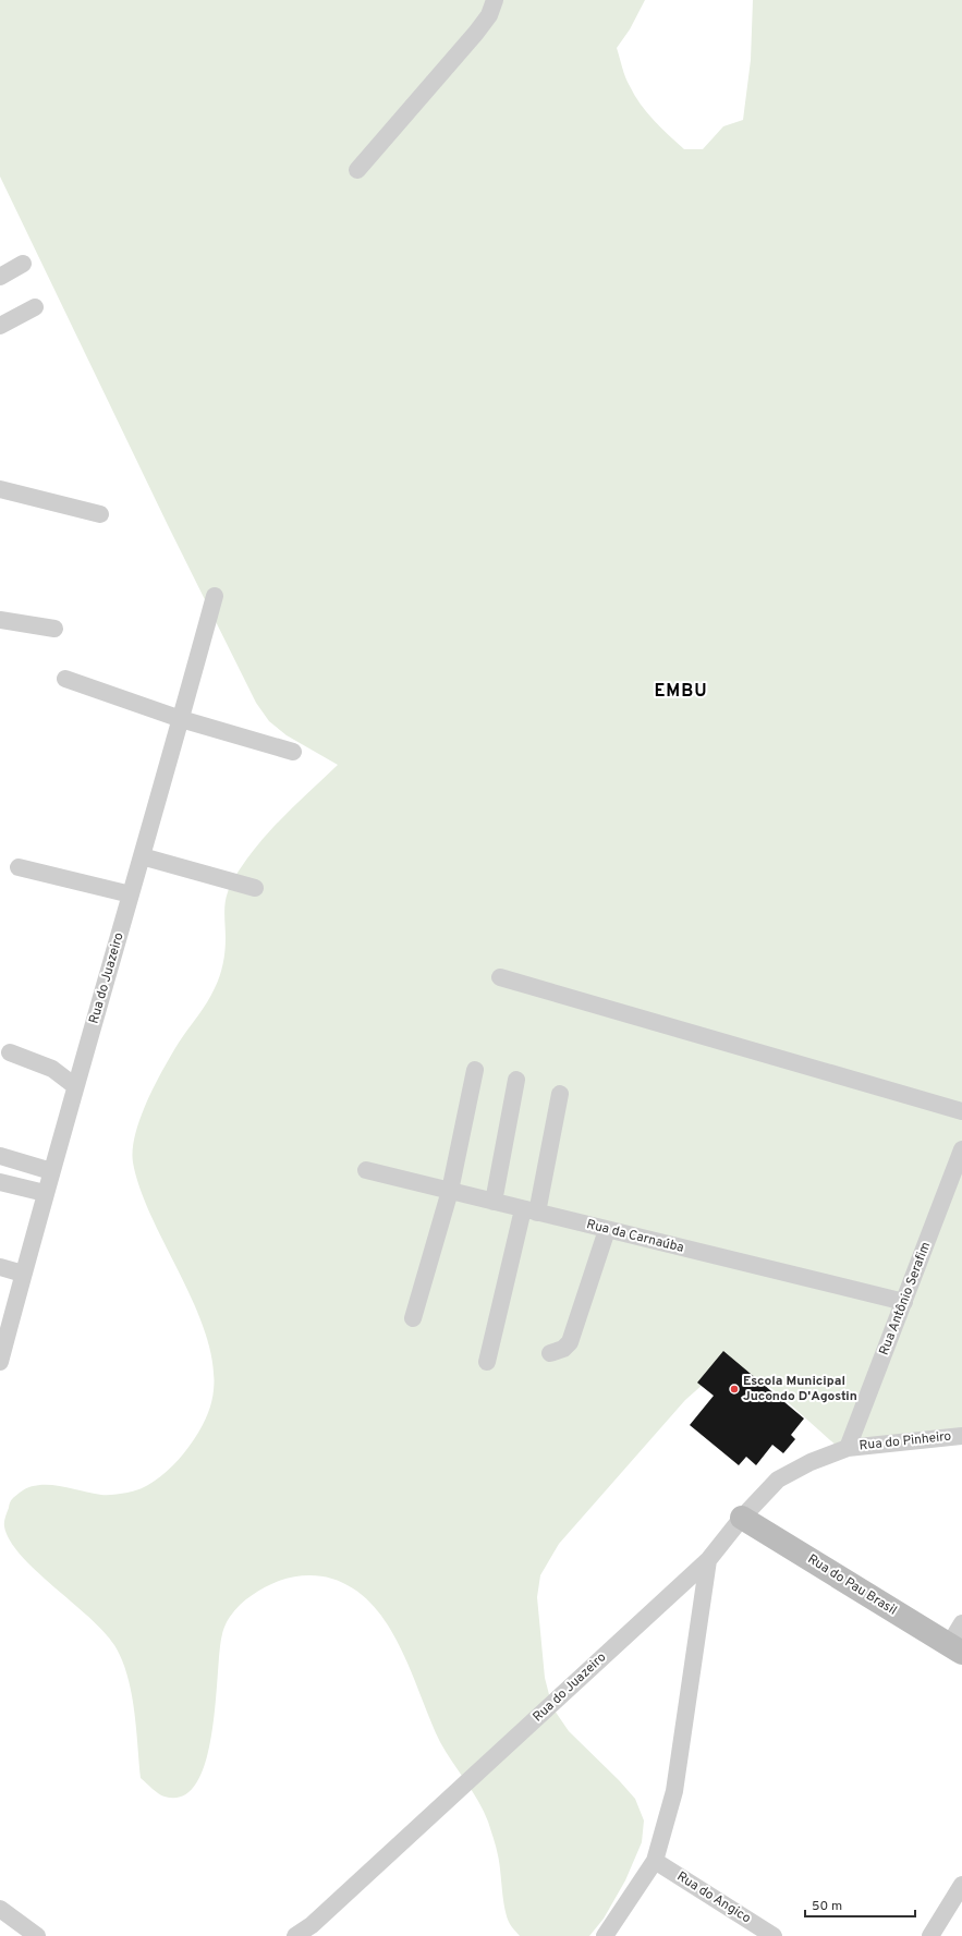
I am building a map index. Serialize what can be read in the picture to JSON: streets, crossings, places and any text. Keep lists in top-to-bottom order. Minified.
{"streets":{"street":["Rua do Juazeiro","Rua da Carnaúba","Rua Antônio Serafim","Rua do Pinheiro","Rua do Pau Brasil","Rua do Angico"]},"crossings":[["Rua do Juazeiro","Rua Antônio Serafim"],["Rua do Juazeiro","Rua do Pinheiro"],["Rua do Juazeiro","Rua do Pau Brasil"],["Rua da Carnaúba","Rua Antônio Serafim"],["Rua Antônio Serafim","Rua do Pinheiro"]],"districts":["EMBU"],"places":["Escola Municipal Jucondo D'Agostin"],"scale_bar":"50 m"}
